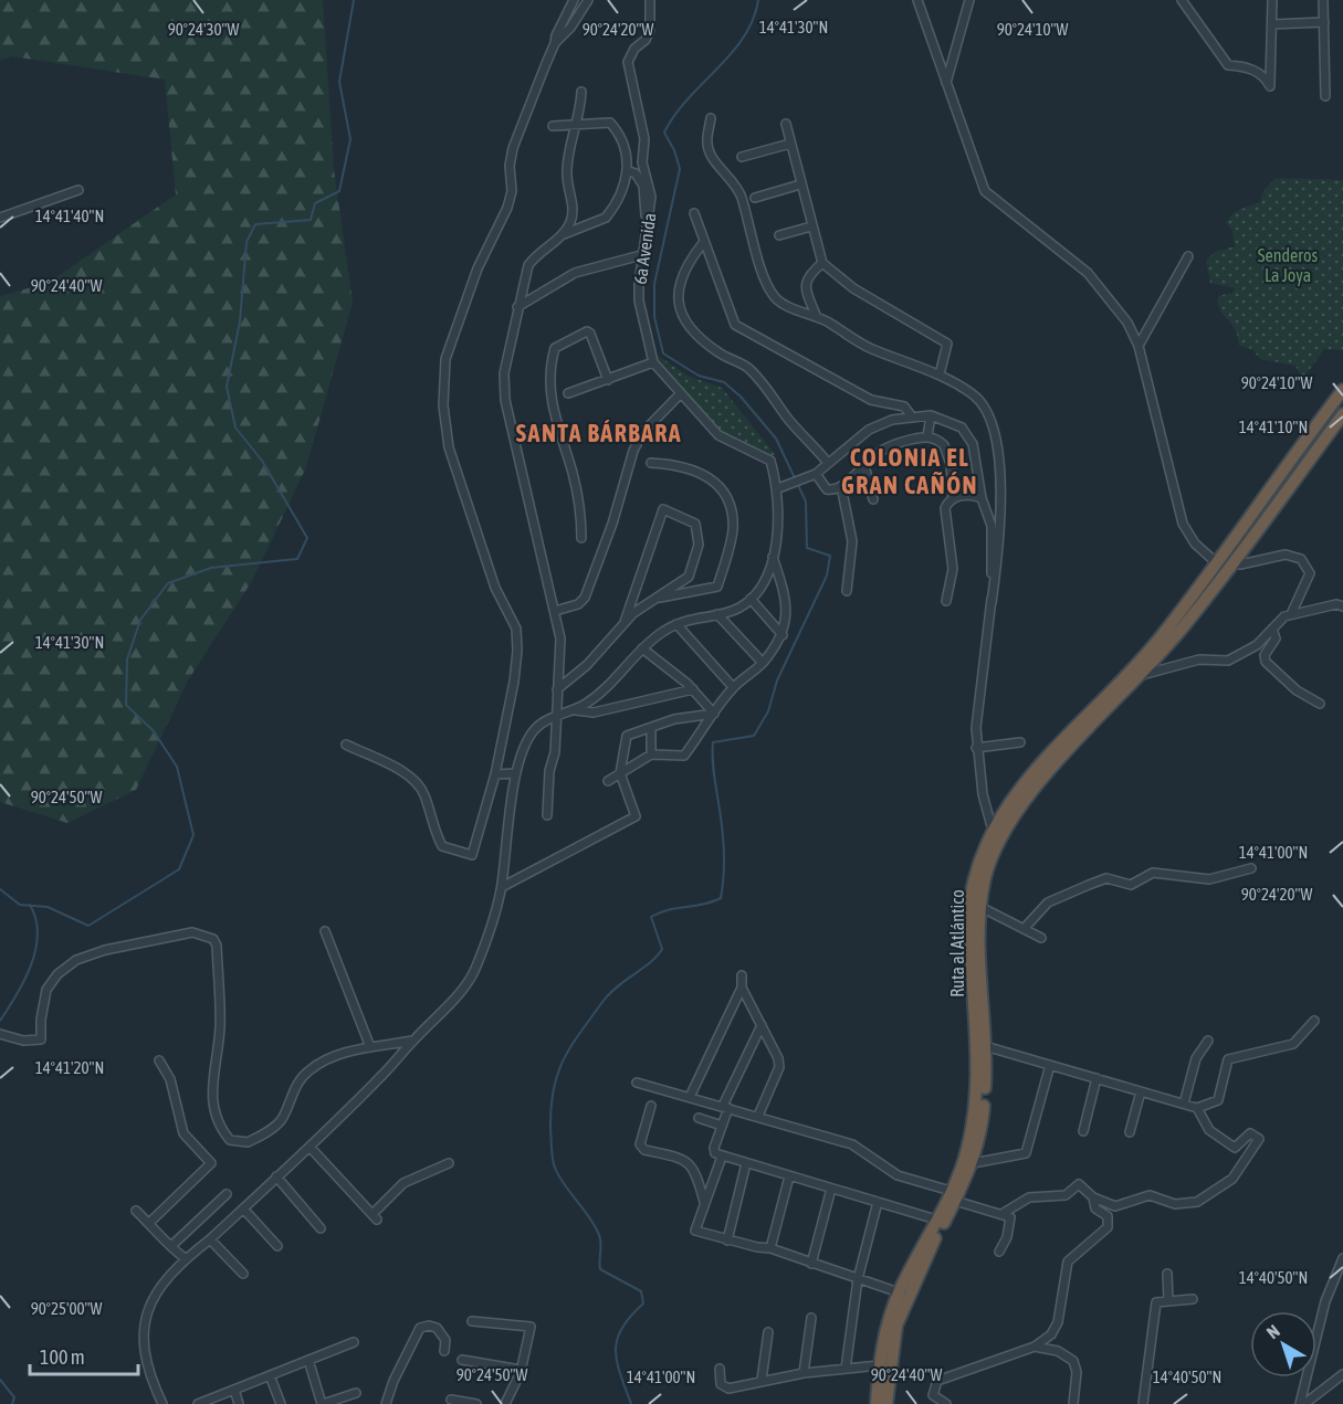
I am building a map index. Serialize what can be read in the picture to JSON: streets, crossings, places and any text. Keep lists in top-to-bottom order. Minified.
{"streets":{"highway":["Ruta al Atlántico"],"street":["6a Avenida"]},"districts":["SANTA BÁRBARA","COLONIA EL GRAN CAÑÓN"],"parks":["Senderos La Joya"],"scale_bar":"100 m","north":"top left","coordinates":["14°41'30\"N","90°24'30\"W","90°24'20\"W","90°24'10\"W","14°41'40\"N","90°24'40\"W","14°41'10\"N","90°24'50\"W","14°41'00\"N","14°41'20\"N","14°40'50\"N","90°25'00\"W"]}
